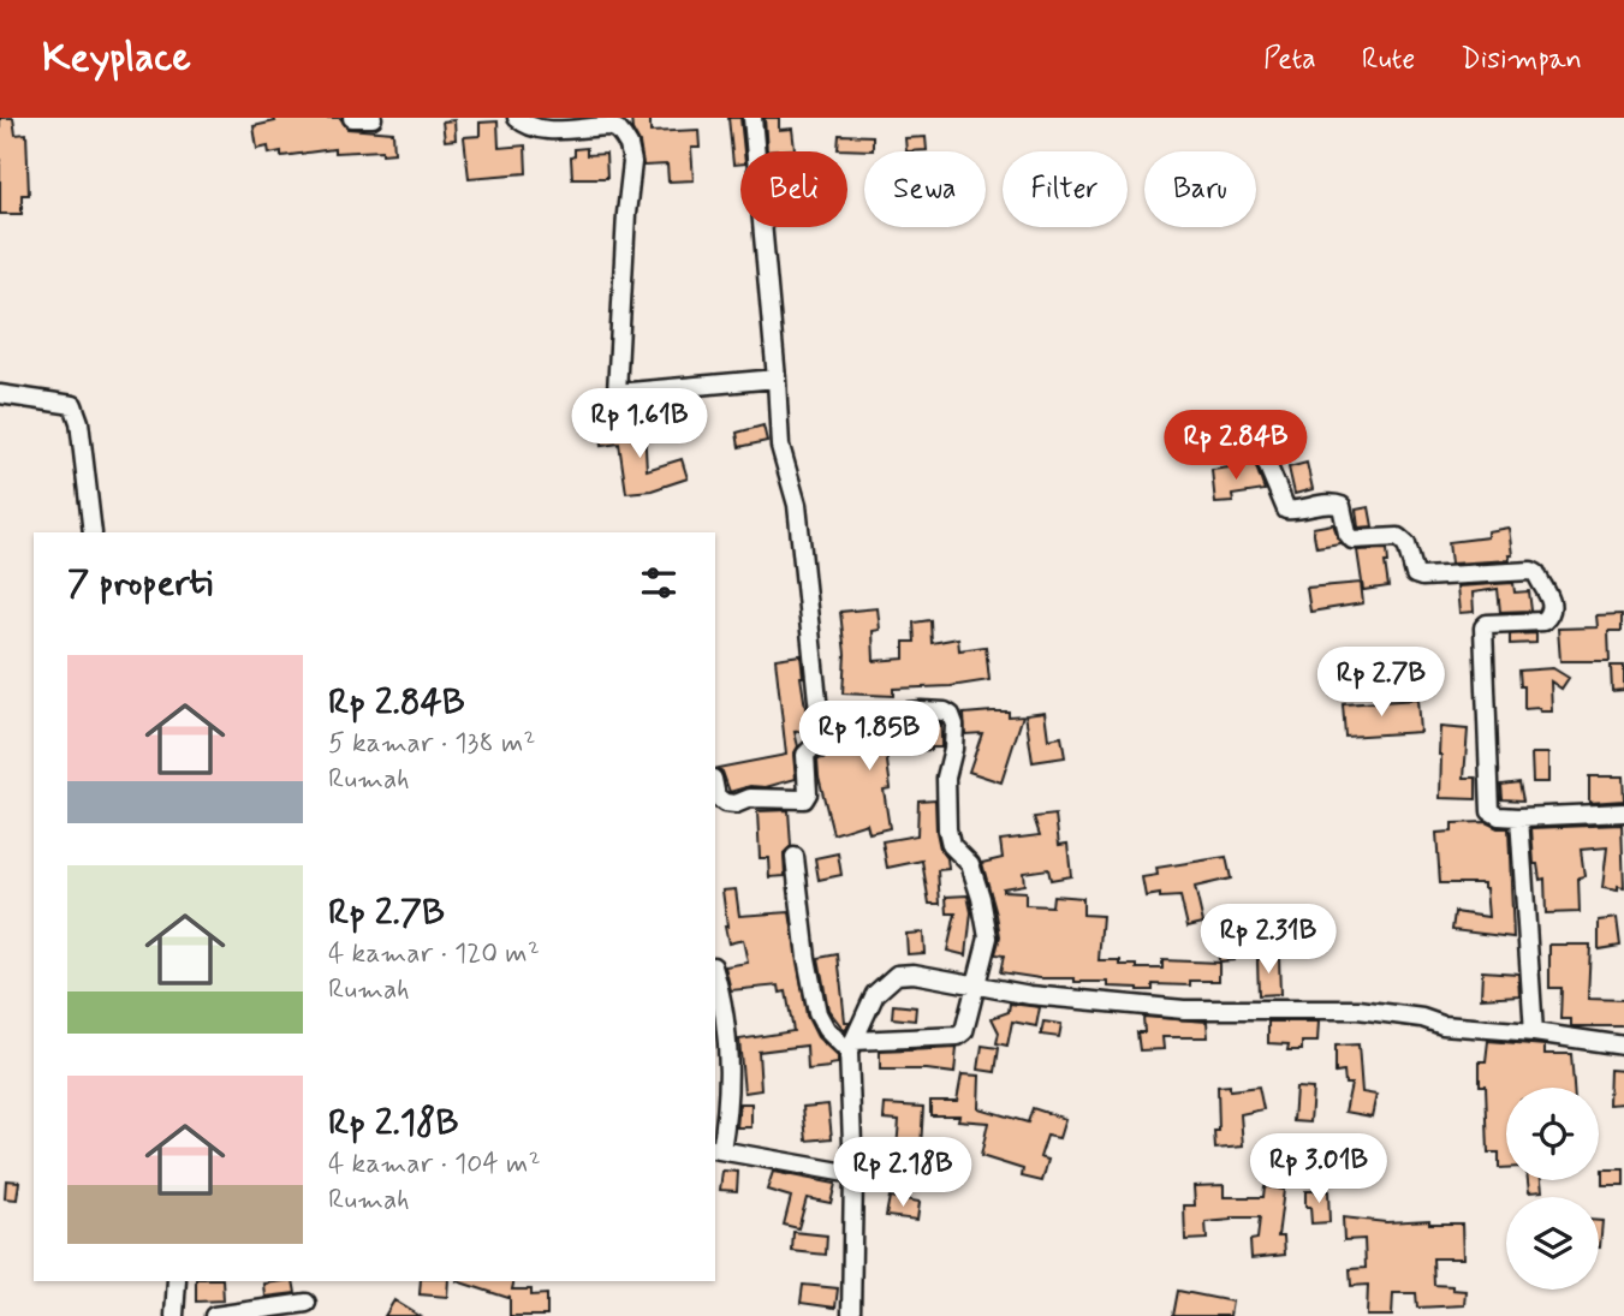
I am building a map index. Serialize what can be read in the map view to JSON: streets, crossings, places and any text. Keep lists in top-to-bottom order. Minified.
{"page":{"header":"Keyplace","nav":["Peta","Rute","Disimpan"],"chip":["Beli","Sewa","Filter","Baru"],"price":["Rp 1.61B","Rp 2.84B","Rp 2.7B","Rp 1.85B","Rp 2.31B","Rp 3.01B","Rp 2.18B"],"heading":"7 properti","list":[{"name":"Rp 2.84B","note":"5 kamar · 138 m² · Rumah"},{"name":"Rp 2.7B","note":"4 kamar · 120 m² · Rumah"},{"name":"Rp 2.18B","note":"4 kamar · 104 m² · Rumah"}]}}
